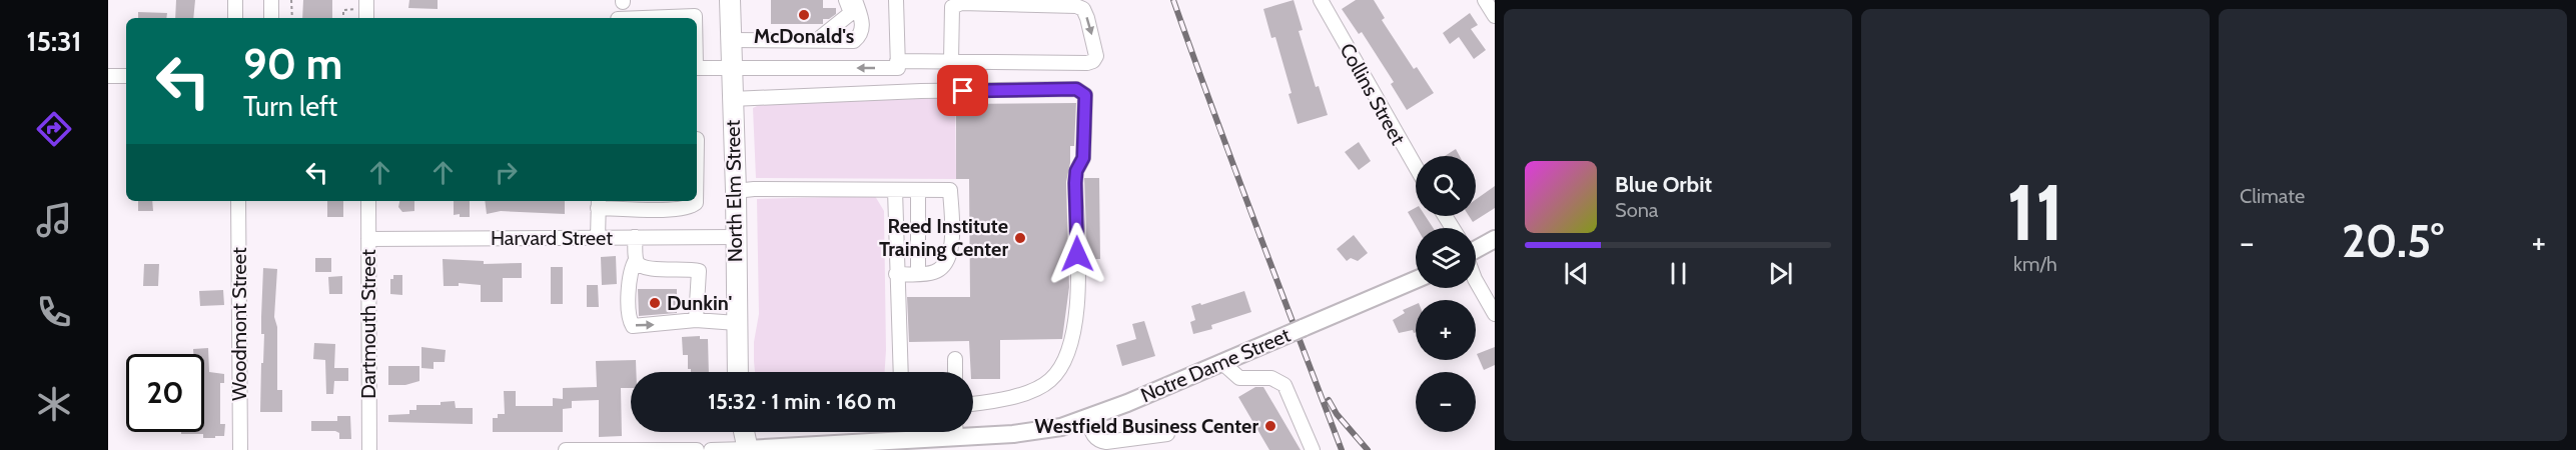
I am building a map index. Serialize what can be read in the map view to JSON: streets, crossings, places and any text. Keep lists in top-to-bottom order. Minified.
{"streets":{"highway":["North Elm Street"],"main road":["Notre Dame Street"],"street":["Collins Street","Harvard Street","Woodmont Street","Dartmouth Street"]},"crossings":[["North Elm Street","Harvard Street"],["Harvard Street","Dartmouth Street"]],"places":["McDonald's","Reed Institute Training Center","Dunkin'","Westfield Business Center"],"page":{"tabs":"15:31","tile":[["11","km/h"],"Climate"],"turn":["90 m","Turn left"],"map_buttons":["+","−"],"song":["Blue Orbit","Sona"],"heat":["−","20.5°","+"],"limit":"20","trip":"15:32 · 1 min · 160 m"}}
